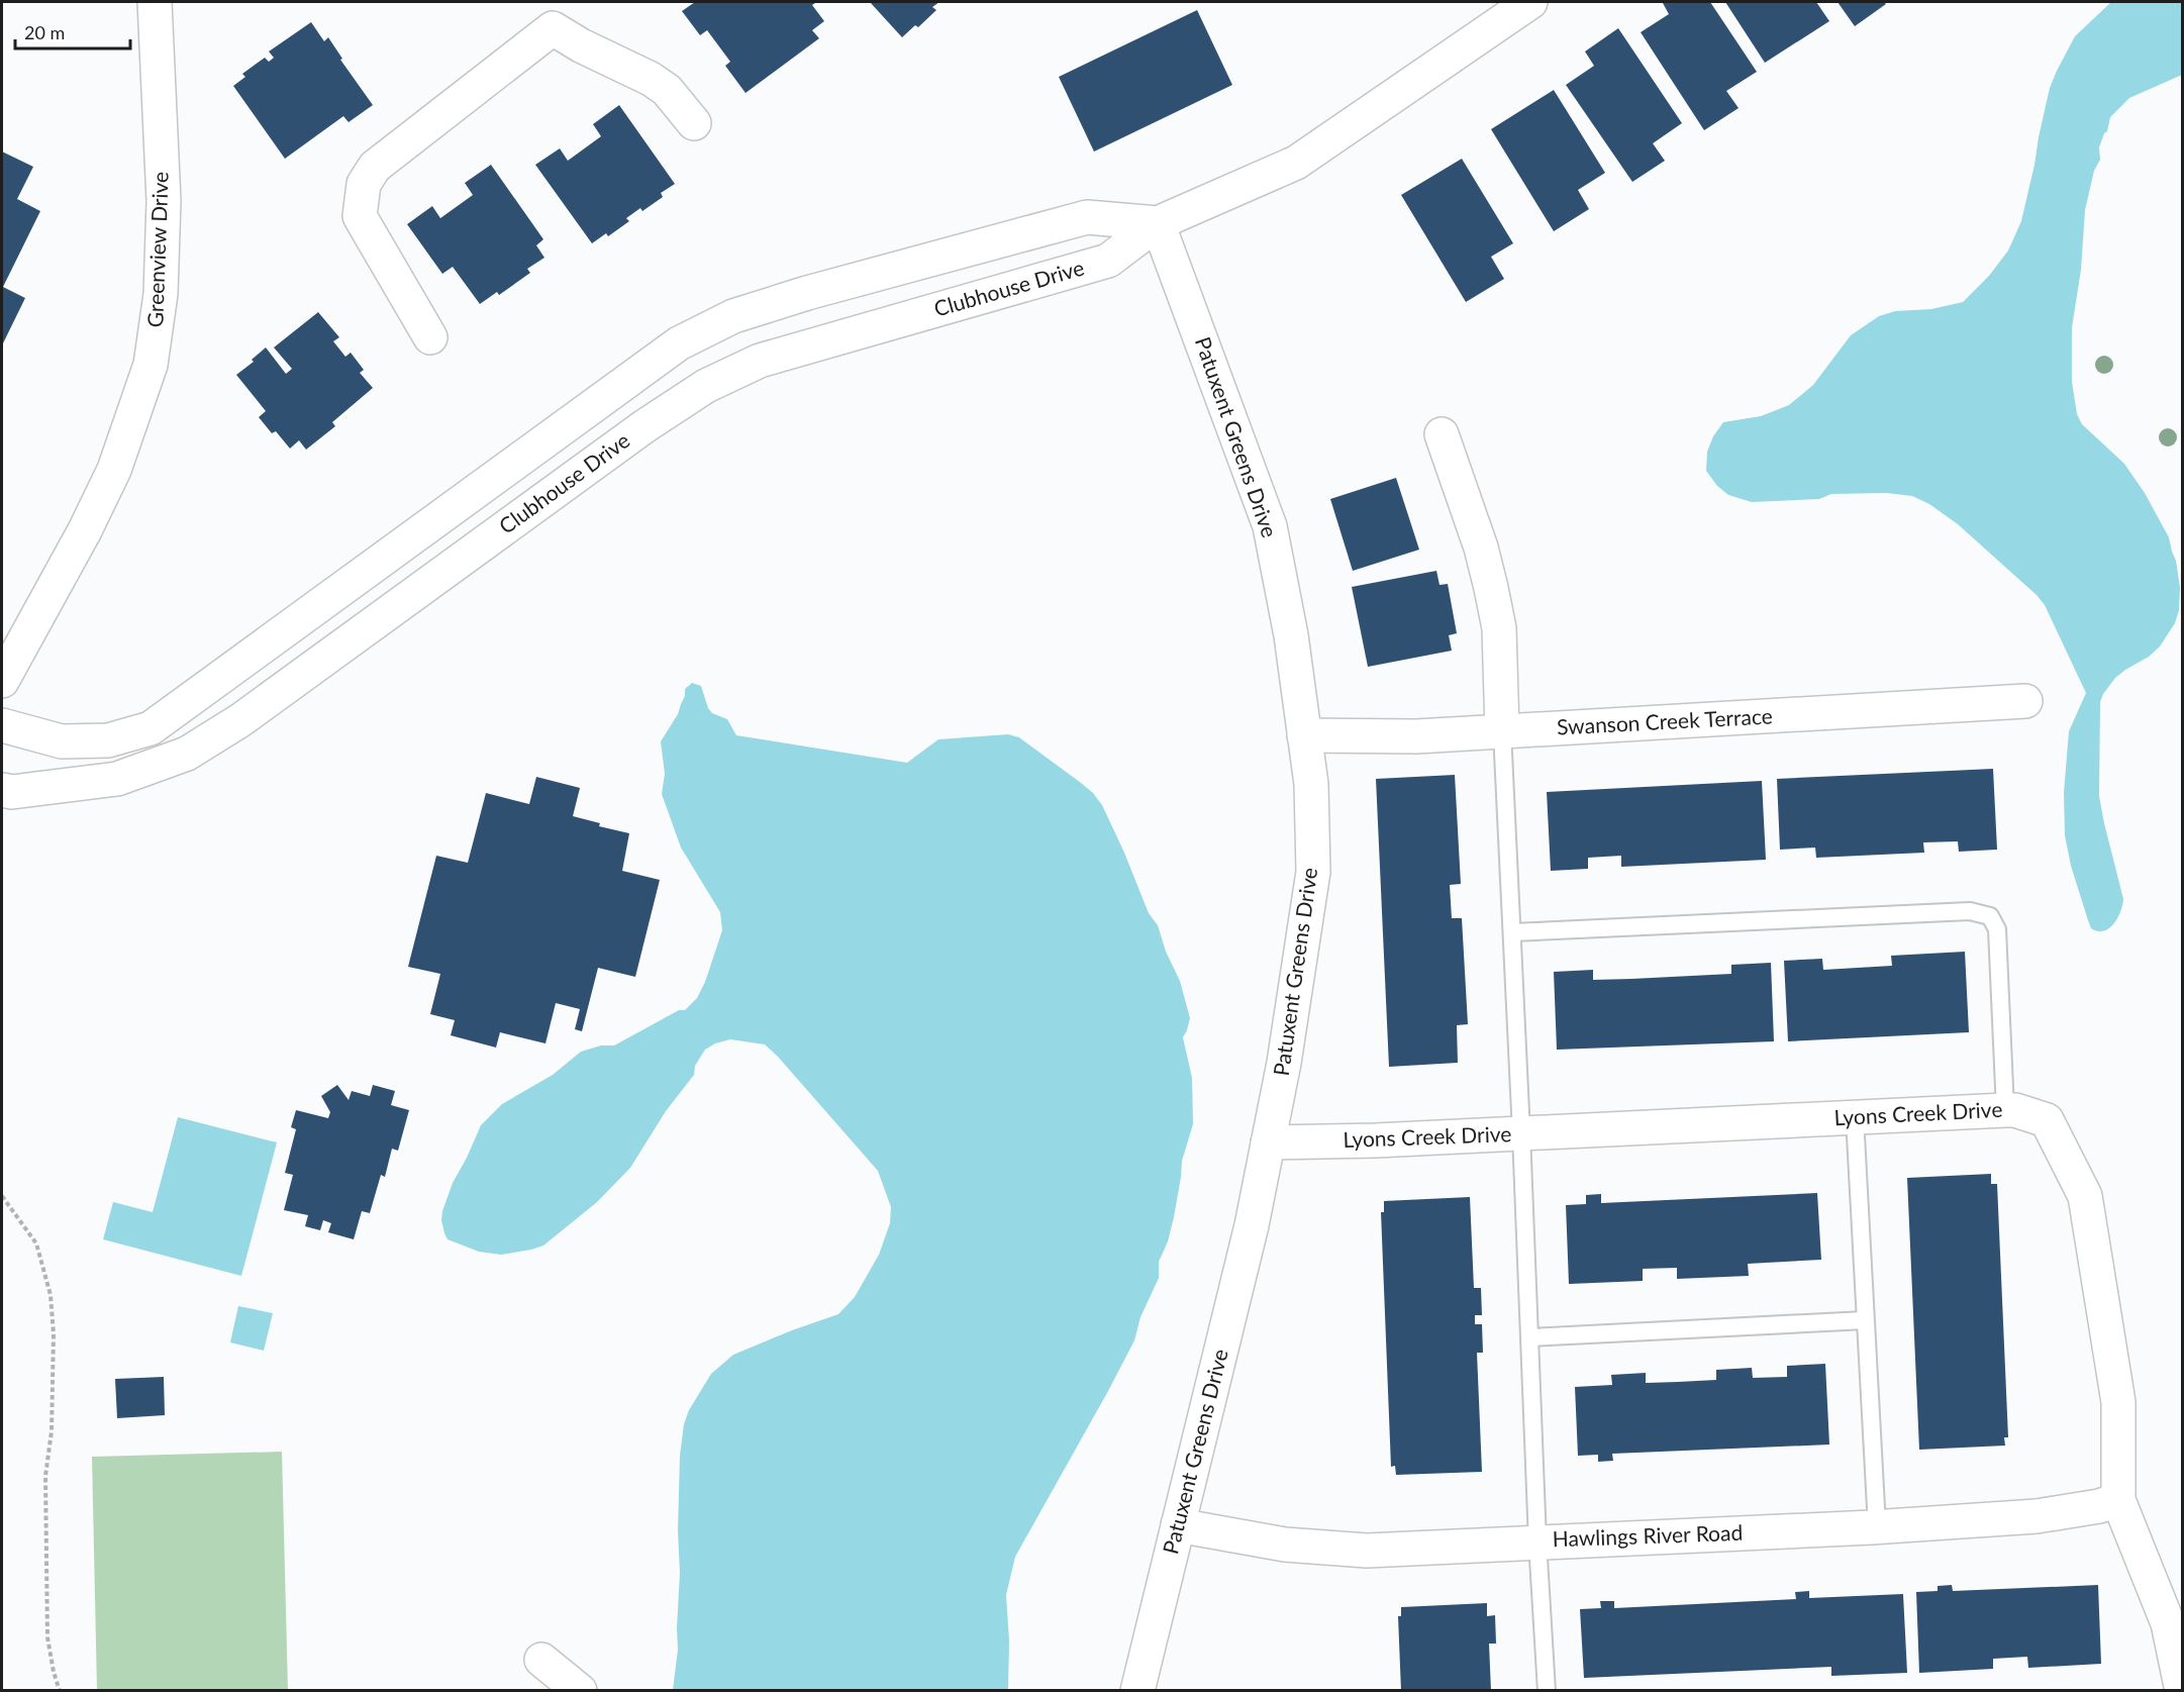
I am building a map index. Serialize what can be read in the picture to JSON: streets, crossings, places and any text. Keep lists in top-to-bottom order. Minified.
{"streets":{"street":["Greenview Drive","Clubhouse Drive","Patuxent Greens Drive","Swanson Creek Terrace","Lyons Creek Drive","Hawlings River Road"]},"crossings":[["Clubhouse Drive","Patuxent Greens Drive"],["Patuxent Greens Drive","Swanson Creek Terrace"],["Patuxent Greens Drive","Lyons Creek Drive"],["Patuxent Greens Drive","Hawlings River Road"],["Lyons Creek Drive","Hawlings River Road"]],"scale_bar":"20 m"}
